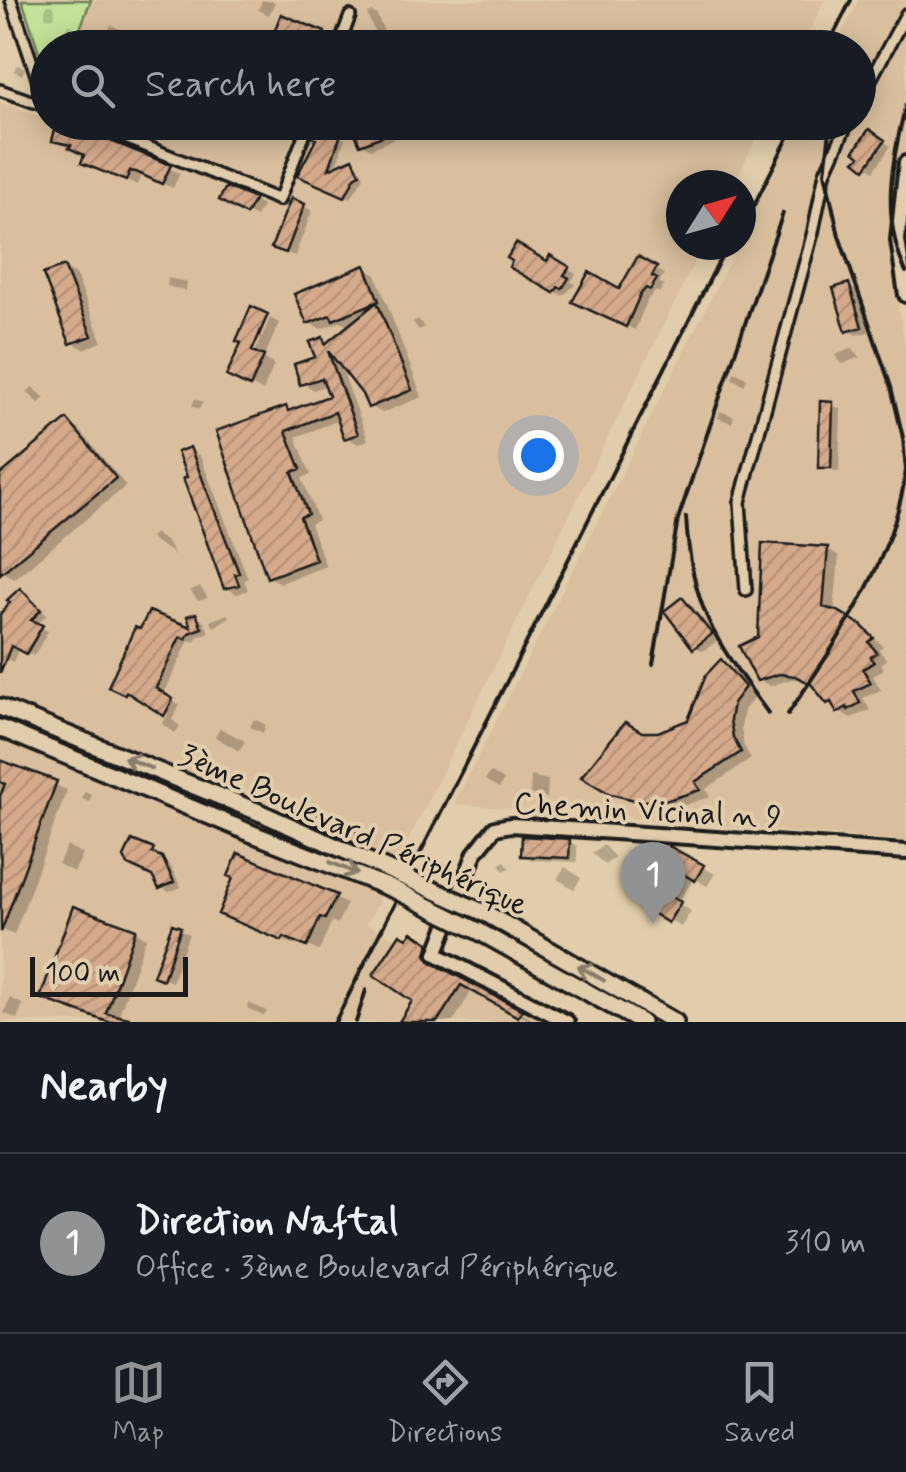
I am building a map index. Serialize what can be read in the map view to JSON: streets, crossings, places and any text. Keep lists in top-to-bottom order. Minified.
{"streets":{"highway":["3ème Boulevard Périphérique"],"street":["Chemin Vicinal n 9"]},"scale_bar":"100 m","north":"top right","page":{"search":"Search here","pins":"1","scale":"100 m","heading":"Nearby","list":[{"mark":"1","name":"Direction Naftal","note":"Office · 3ème Boulevard Périphérique","value":"310 m"}],"nav":["Map","Directions","Saved"]}}
